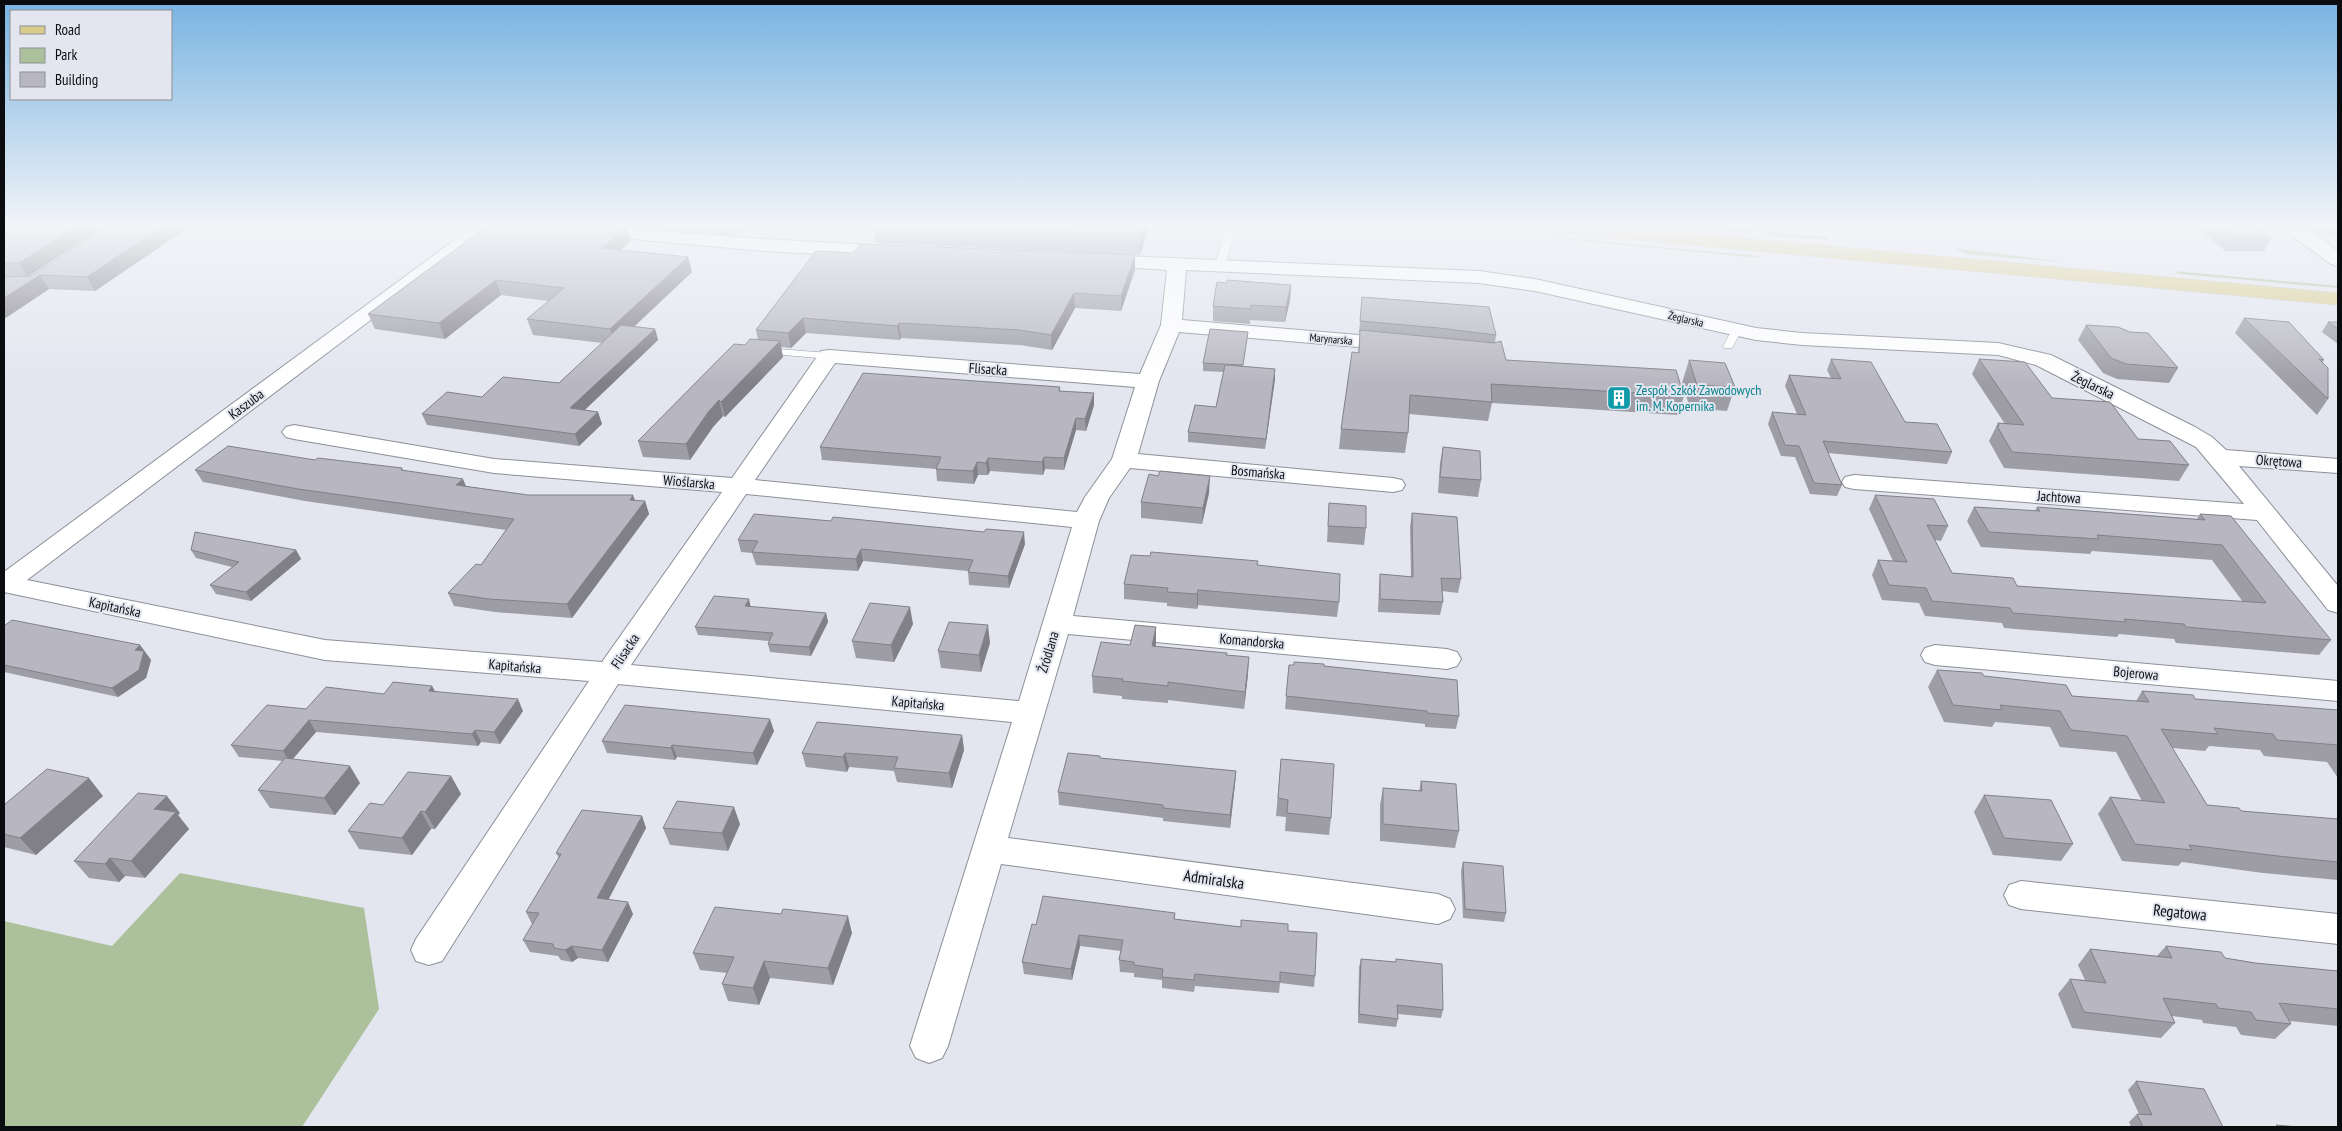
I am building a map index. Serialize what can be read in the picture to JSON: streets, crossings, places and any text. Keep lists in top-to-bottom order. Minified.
{"streets":{"street":["Żeglarska","Marynarska","Flisacka","Kaszuba","Okrętowa","Bosmańska","Wioślarska","Jachtowa","Kapitańska","Komandorska","Źródlana","Bojerowa","Admiralska","Regatowa"]},"crossings":[["Żeglarska","Okrętowa"],["Żeglarska","Jachtowa"],["Marynarska","Źródlana"],["Flisacka","Wioślarska"],["Flisacka","Kapitańska"],["Flisacka","Źródlana"],["Kaszuba","Kapitańska"],["Bosmańska","Źródlana"],["Wioślarska","Źródlana"],["Kapitańska","Źródlana"],["Komandorska","Źródlana"],["Źródlana","Admiralska"]],"places":{"building":["Zespół Szkół Zawodowych im. M. Kopernika"]},"legend":["Road","Park","Building"]}
